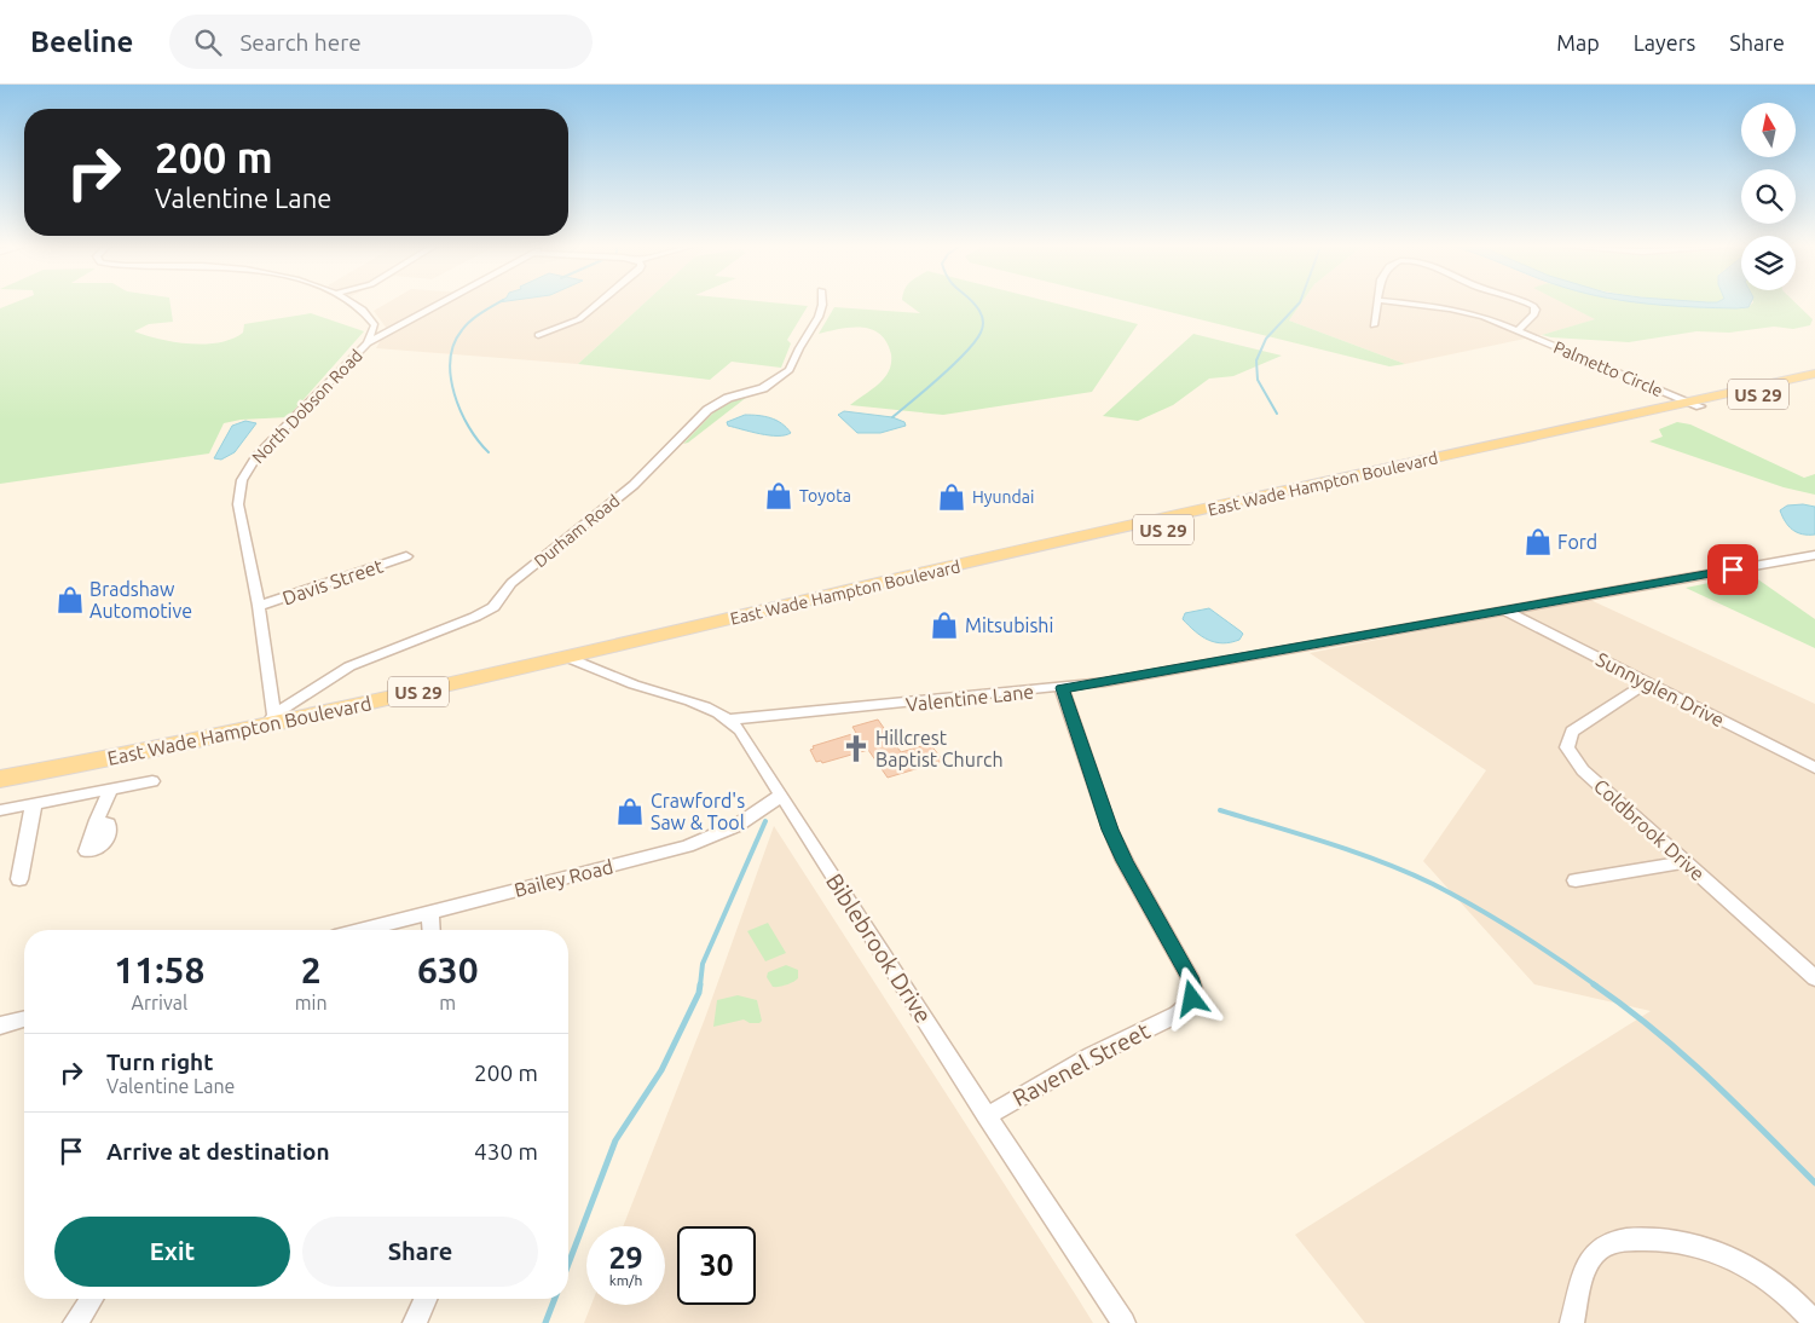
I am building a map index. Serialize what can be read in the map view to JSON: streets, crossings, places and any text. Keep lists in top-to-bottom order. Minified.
{"streets":{"main road":["US 29","East Wade Hampton Boulevard"],"street":["Palmetto Circle","North Dobson Road","Durham Road","Davis Street","Sunnyglen Drive","Valentine Lane","Coldbrook Drive","Bailey Road","Biblebrook Drive","Ravenel Street"]},"crossings":[["Palmetto Circle","East Wade Hampton Boulevard"],["North Dobson Road","East Wade Hampton Boulevard"],["North Dobson Road","Durham Road"],["North Dobson Road","Davis Street"],["East Wade Hampton Boulevard","Durham Road"],["East Wade Hampton Boulevard","Biblebrook Drive"],["Sunnyglen Drive","Valentine Lane"],["Sunnyglen Drive","Coldbrook Drive"],["Valentine Lane","Biblebrook Drive"],["Valentine Lane","Ravenel Street"],["Bailey Road","Biblebrook Drive"],["Biblebrook Drive","Ravenel Street"]],"places":{"shop":["Toyota","Hyundai","Ford","Bradshaw Automotive","Mitsubishi","Crawford's Saw & Tool"],"church":["Hillcrest Baptist Church"]},"north":"top","page":{"header":"Beeline","search":"Search here","nav":["Map","Layers","Share"],"turn":["200 m","Valentine Lane"],"eta":["11:58","Arrival","2","min","630","m"],"list":[{"name":"Turn right","note":"Valentine Lane","value":"200 m"},{"name":"Arrive at destination","value":"430 m"}],"buttons":["Exit","Share"],"speed":"29 km/h","limit":"30"}}
